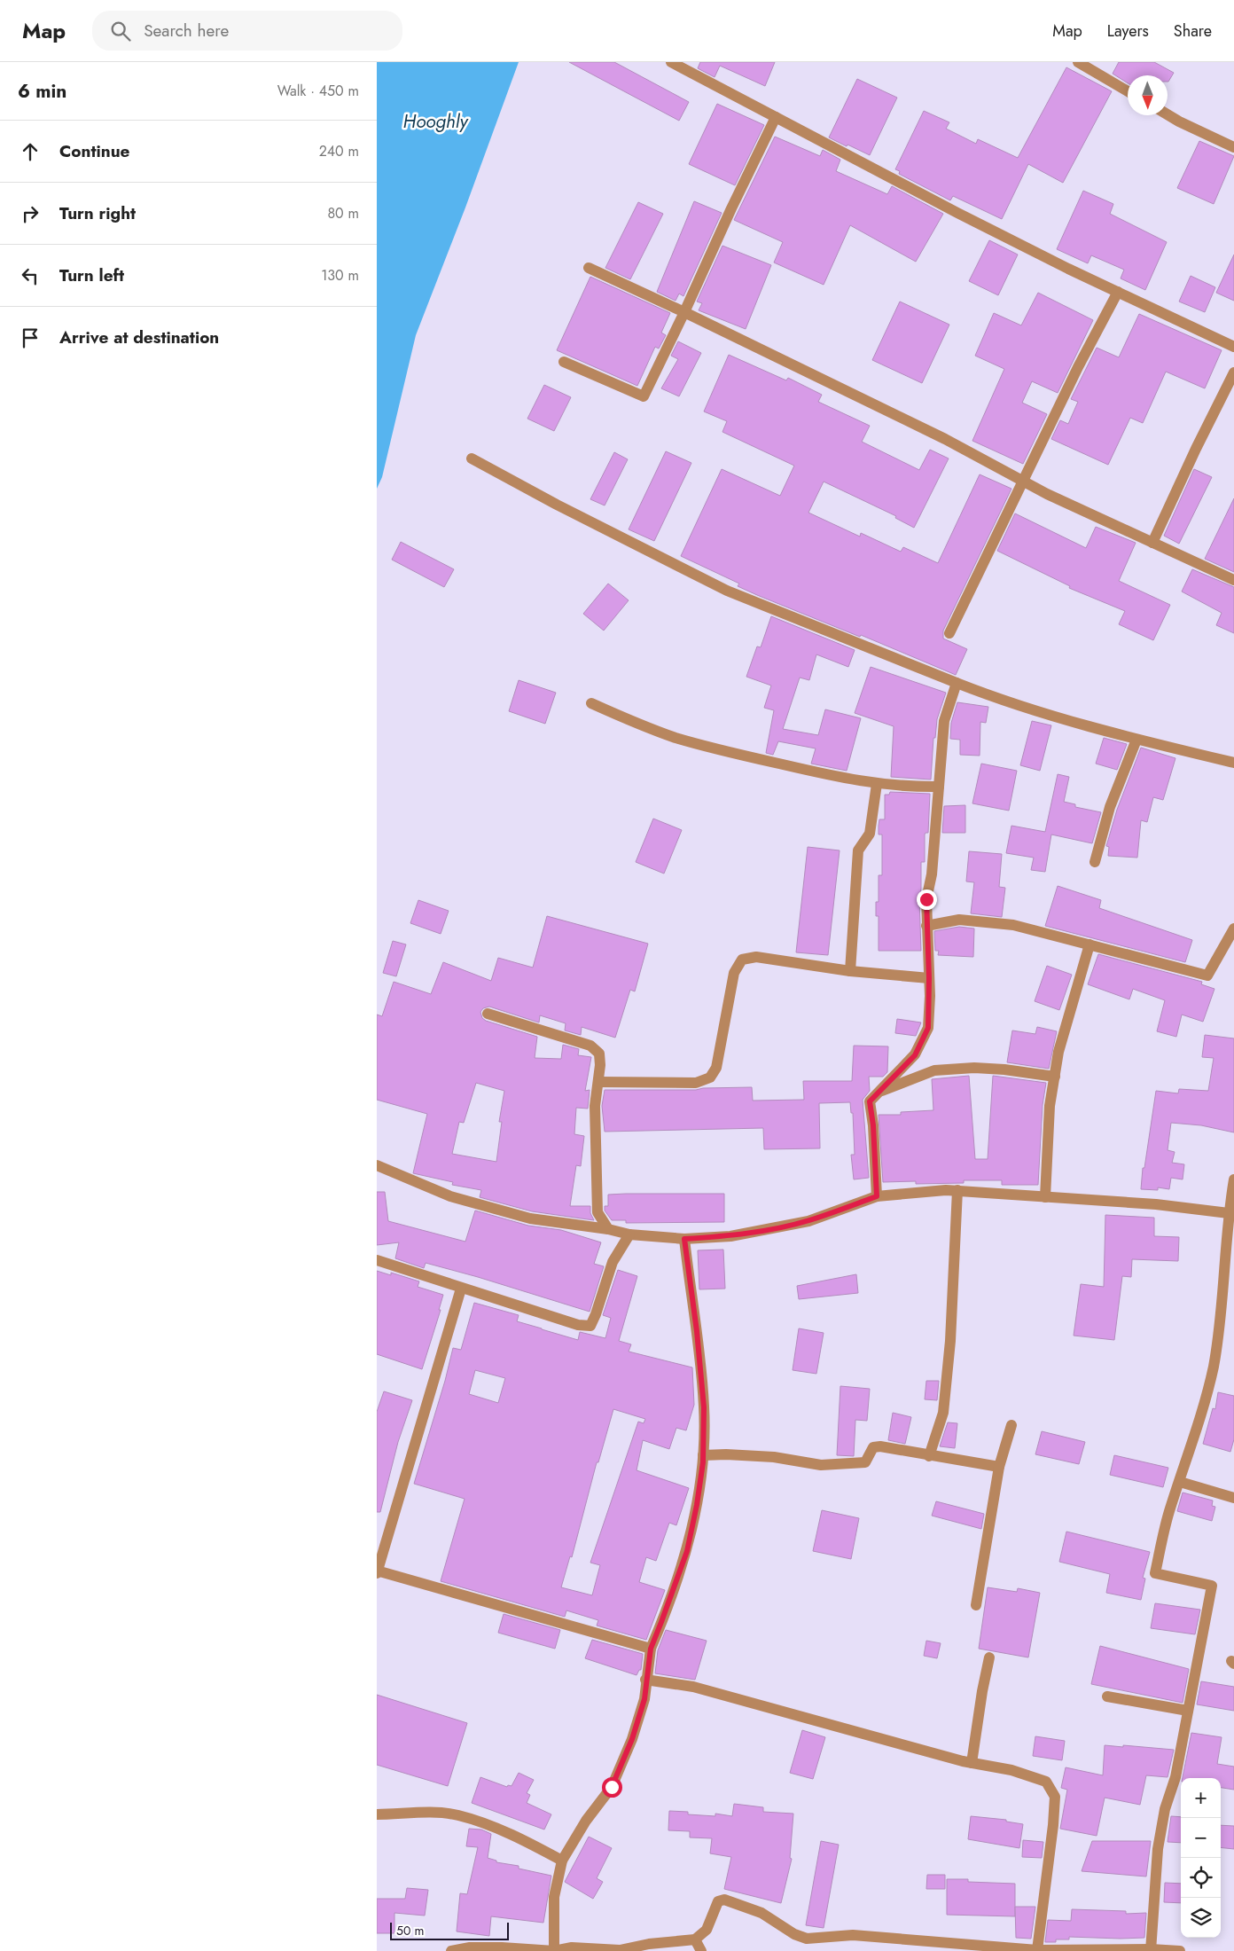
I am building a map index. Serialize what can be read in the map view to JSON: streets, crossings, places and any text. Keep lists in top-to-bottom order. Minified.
{"water":["Hooghly"],"scale_bar":"50 m","north":"bottom","page":{"header":"Map","search":"Search here","nav":["Map","Layers","Share"],"heading":["6 min","Walk · 450 m"],"list":[["Continue","240 m"],["Turn right","80 m"],["Turn left","130 m"],"Arrive at destination"],"map_buttons":["+","−"],"scale":"50 m"}}
